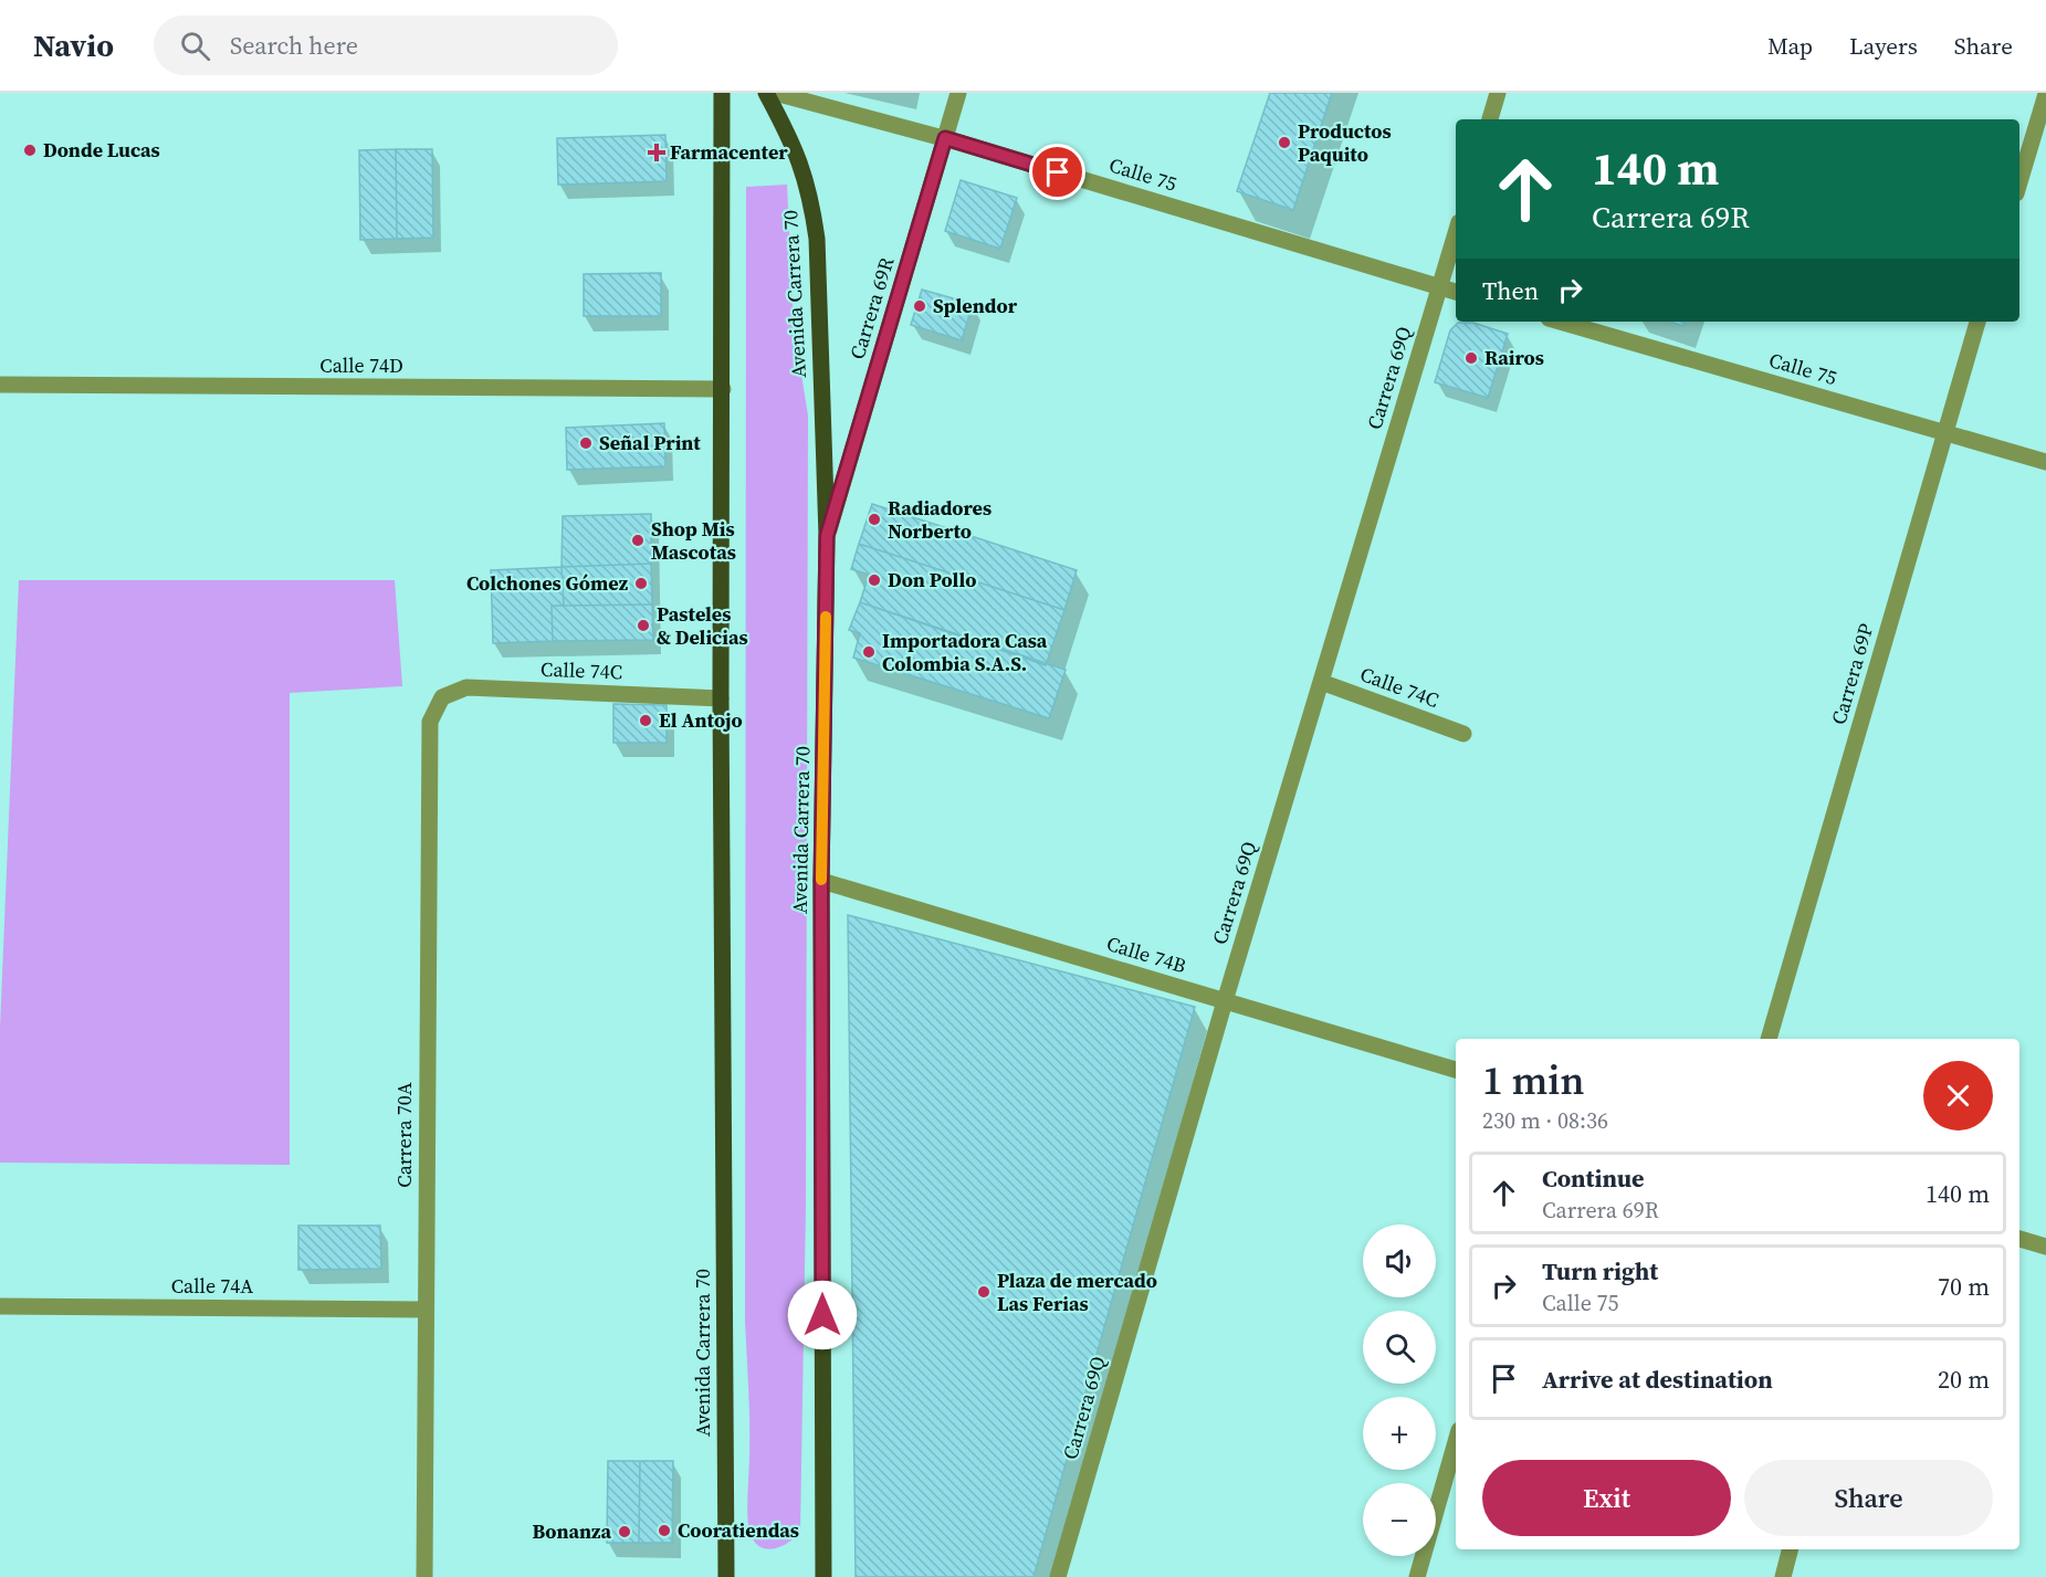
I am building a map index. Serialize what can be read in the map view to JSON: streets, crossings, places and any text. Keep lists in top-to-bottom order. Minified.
{"streets":{"main road":["Avenida Carrera 70"],"street":["Calle 75","Carrera 69R","Calle 74D","Carrera 69Q","Calle 74C","Carrera 69P","Calle 74B","Carrera 70A","Calle 74A"]},"crossings":[["Calle 75","Carrera 69R"],["Calle 75","Carrera 69Q"],["Calle 75","Carrera 69P"],["Avenida Carrera 70","Carrera 69R"],["Avenida Carrera 70","Calle 74D"],["Avenida Carrera 70","Calle 74C"],["Avenida Carrera 70","Calle 74B"],["Carrera 69Q","Calle 74C"],["Carrera 69Q","Calle 74B"],["Calle 74C","Carrera 70A"],["Carrera 70A","Calle 74A"]],"places":{"other":["Productos Paquito","Donde Lucas","Splendor","Rairos","Señal Print","Radiadores Norberto","Shop Mis Mascotas","Don Pollo","Colchones Gómez","Pasteles & Delicias","Importadora Casa Colombia S.A.S.","El Antojo","Plaza de mercado Las Ferias","Cooratiendas","Bonanza"],"health":["Farmacenter"]},"page":{"header":"Navio","search":"Search here","nav":["Map","Layers","Share"],"turn":["140 m","Carrera 69R"],"then":"Then","heading":["1 min","230 m · 08:36"],"list":[{"name":"Continue","note":"Carrera 69R","value":"140 m"},{"name":"Turn right","note":"Calle 75","value":"70 m"},{"name":"Arrive at destination","value":"20 m"}],"map_buttons":["+","−"],"buttons":["Exit","Share"]}}
